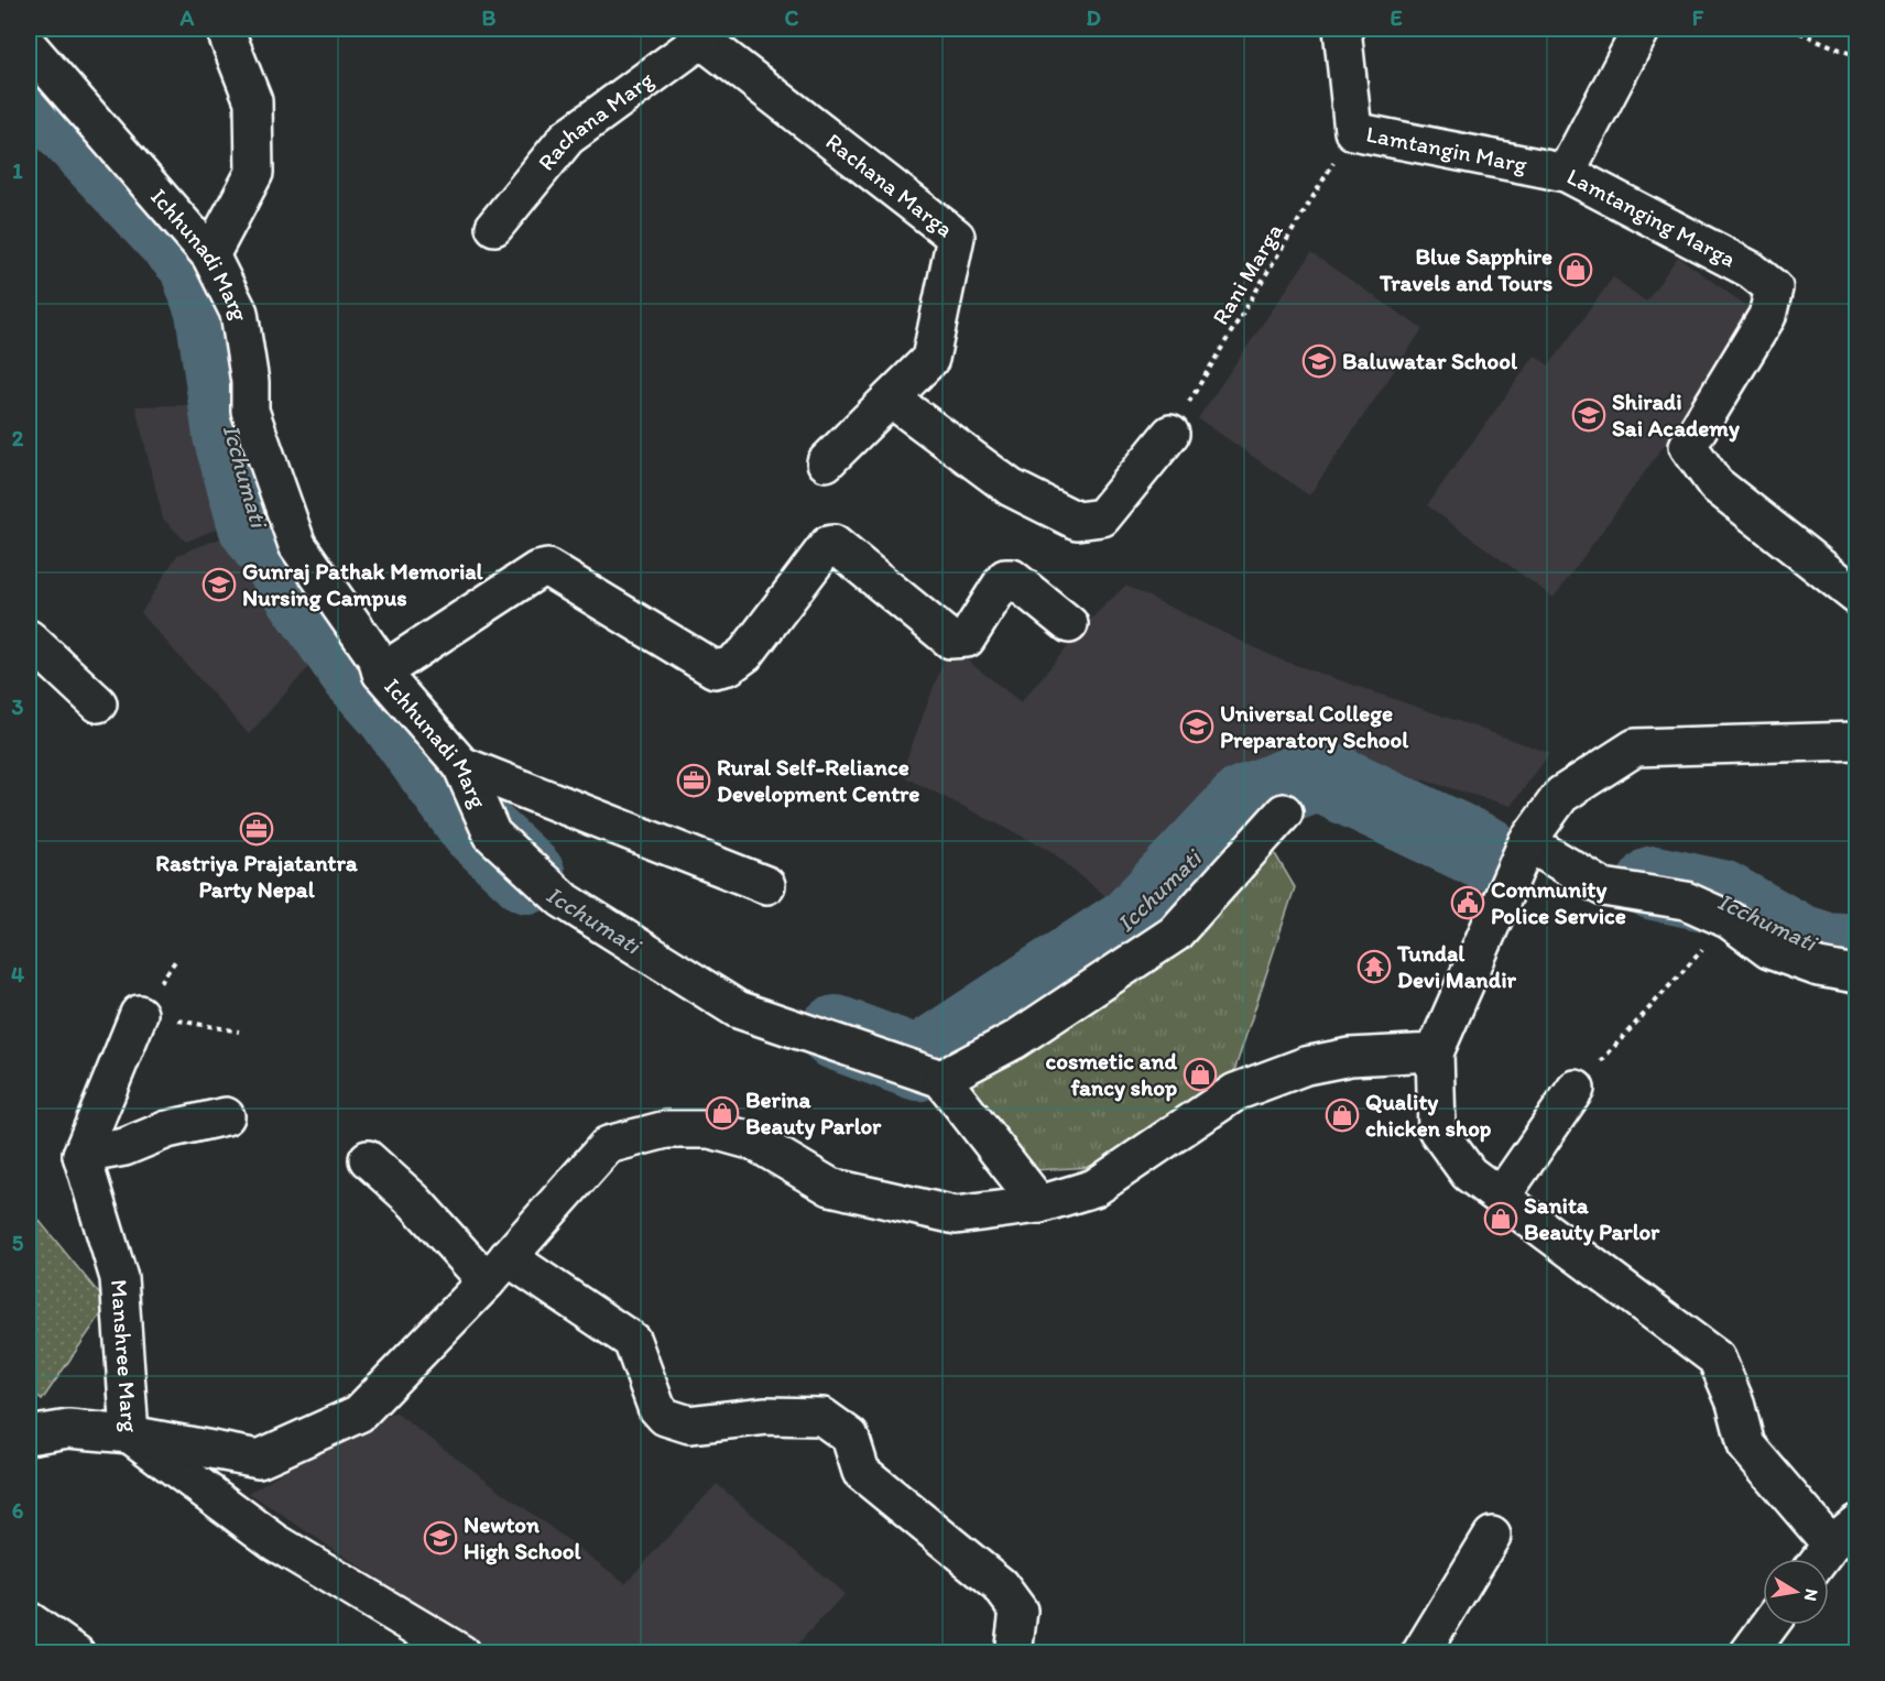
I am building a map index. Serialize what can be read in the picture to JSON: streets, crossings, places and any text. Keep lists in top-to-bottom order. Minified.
{"streets":{"street":["Rachana Marg","Lamtangin Marg","Rachana Marga","Lamtanging Marga","Ichhunadi Marg","Manshree Marg"],"path":["Rani Marga"]},"crossings":[["Rachana Marg","Rachana Marga"],["Lamtangin Marg","Lamtanging Marga"],["Lamtangin Marg","Rani Marga"]],"water":["Icchumati"],"places":{"shop":["Blue Sapphire Travels and Tours","cosmetic and fancy shop","Berina Beauty Parlor","Quality chicken shop","Sanita Beauty Parlor"],"school or university":["Baluwatar School","Shiradi Sai Academy","Gunraj Pathak Memorial Nursing Campus","Universal College Preparatory School","Newton High School"],"office":["Rural Self-Reliance Development Centre","Rastriya Prajatantra Party Nepal"],"public building":["Community Police Service"],"temple":["Tundal Devi Mandir"]},"north":"right","grid":{"columns":["A","B","C","D","E","F"],"rows":["1","2","3","4","5","6"]}}
